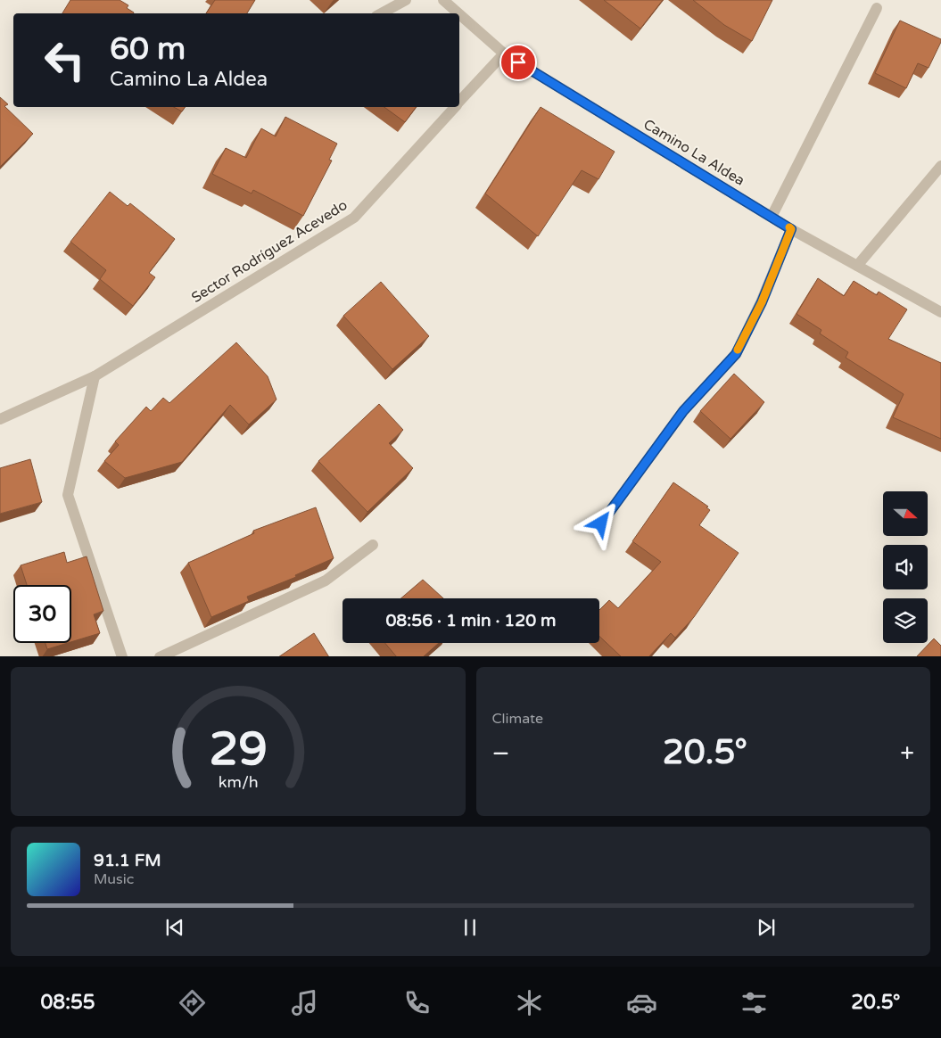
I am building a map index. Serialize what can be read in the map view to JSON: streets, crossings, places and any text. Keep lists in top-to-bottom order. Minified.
{"streets":{"street":["Camino La Aldea","Sector Rodríguez Acevedo"]},"crossings":[["Camino La Aldea","Sector Rodríguez Acevedo"]],"north":"right","page":{"turn":["60 m","Camino La Aldea"],"limit":"30","trip":"08:56 · 1 min · 120 m","tile":"Climate","heat":["−","20.5°","+"],"song":["91.1 FM","Music"],"tabs":["08:55","20.5°"],"gauge":["29","km/h"]}}
